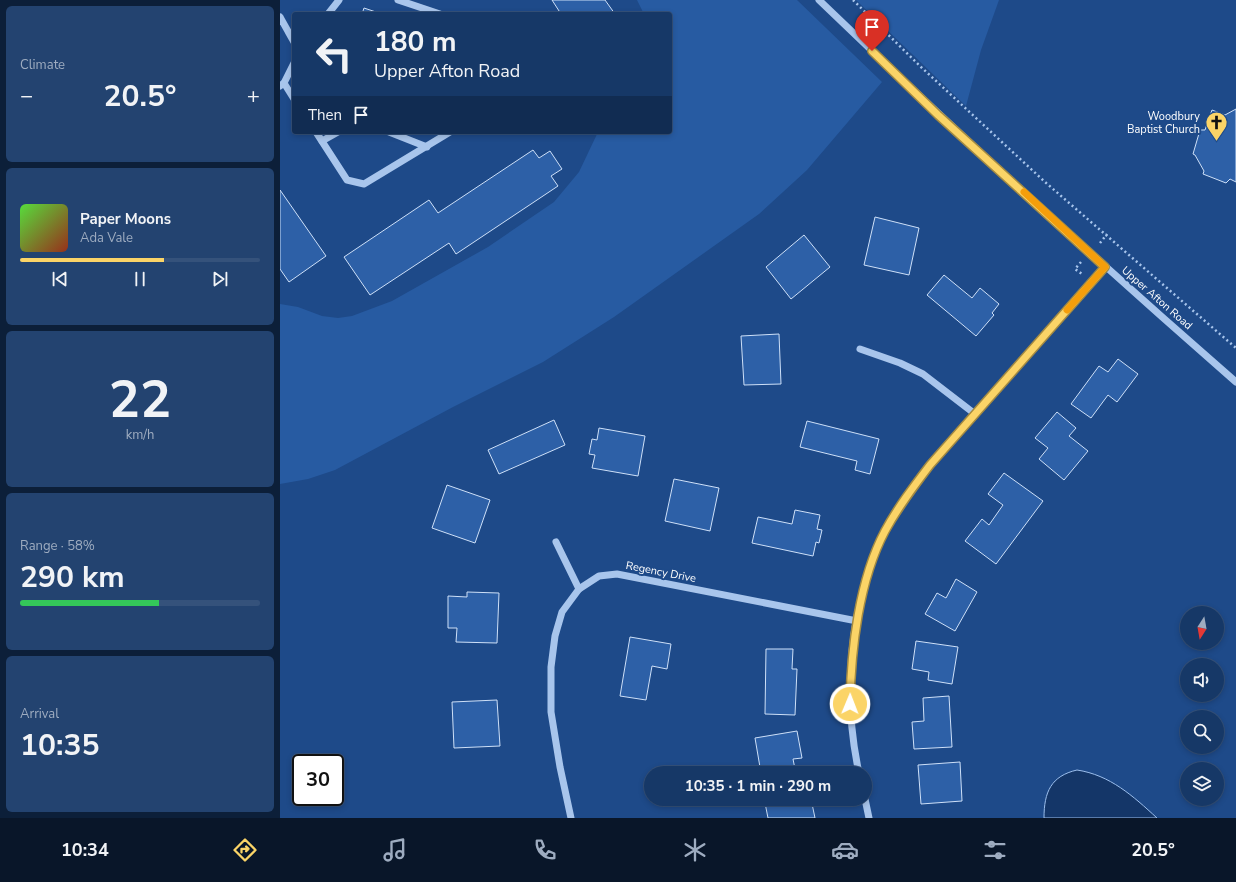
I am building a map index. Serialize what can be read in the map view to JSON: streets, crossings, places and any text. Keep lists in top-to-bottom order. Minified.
{"streets":{"street":["Upper Afton Road","Regency Drive"]},"places":{"church":["Woodbury Baptist Church"]},"north":"bottom","page":{"tile":["Climate",["22","km/h"],["Range · 58%","290 km"],["Arrival","10:35"]],"turn":["180 m","Upper Afton Road"],"heat":["−","20.5°","+"],"then":"Then","song":["Paper Moons","Ada Vale"],"limit":"30","trip":"10:35 · 1 min · 290 m","tabs":["10:34","20.5°"]}}
